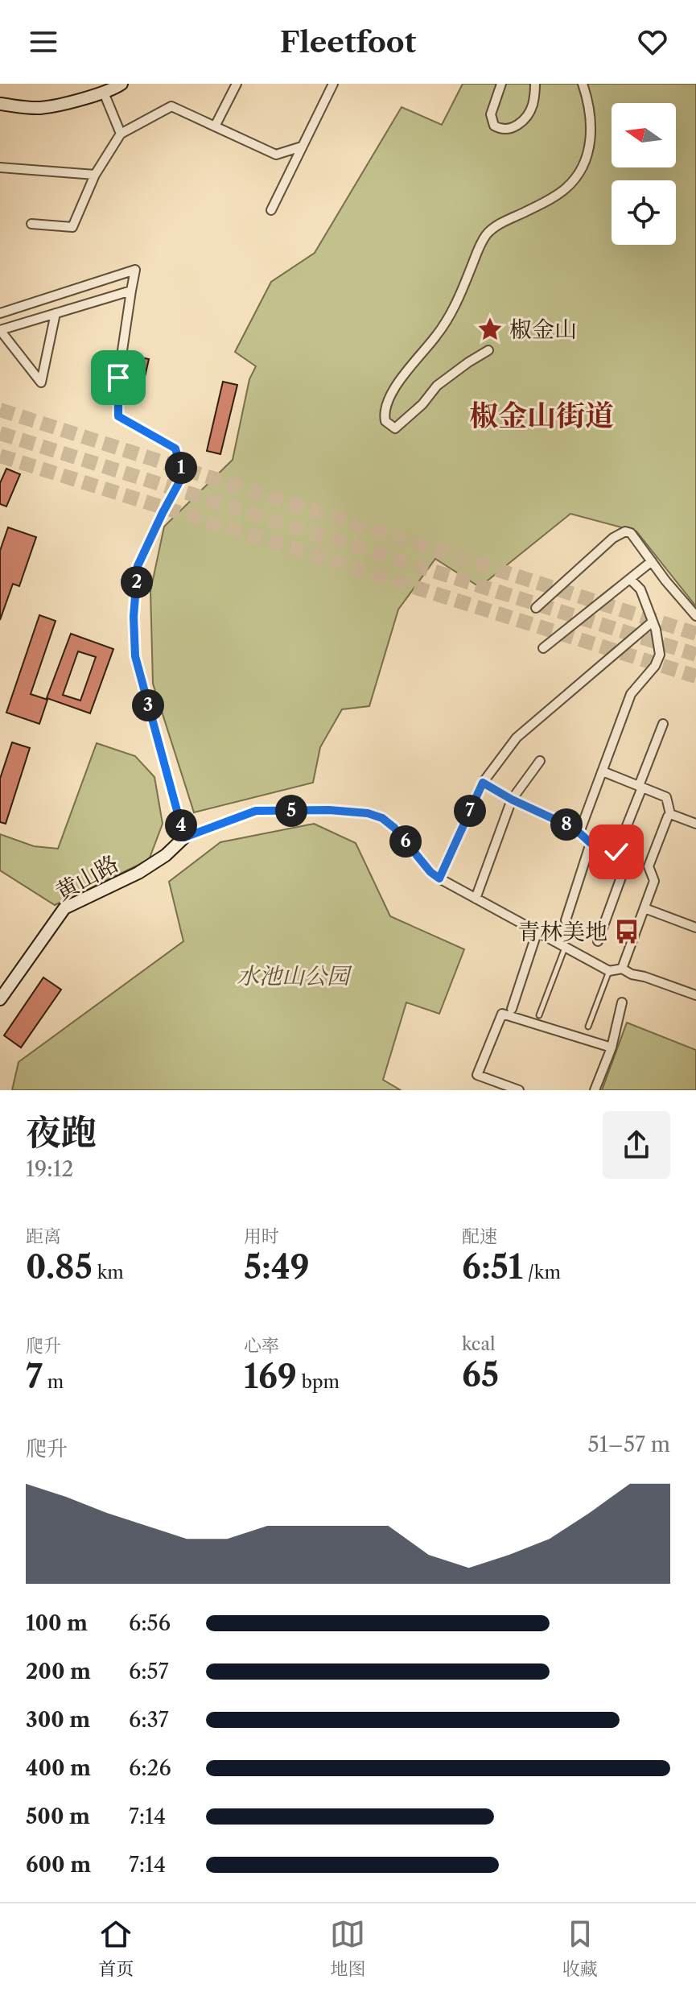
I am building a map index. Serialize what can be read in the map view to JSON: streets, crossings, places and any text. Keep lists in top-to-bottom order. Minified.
{"streets":{"street":["黄山路"]},"districts":["椒金山街道"],"parks":["水池山公园"],"places":{"place":["椒金山"],"bus stop":["青林美地"]},"north":"left","page":{"header":"Fleetfoot","pins":["1","2","3","5","7","8","4","6"],"heading":["夜跑","19:12"],"stats":[["距离","0.85 km"],["用时","5:49"],["配速","6:51 /km"],["爬升","7 m"],["心率","169 bpm"],["kcal","65"]],"chart":["爬升","51–57 m"],"list":[{"name":"100 m","note":"6:56"},{"name":"200 m","note":"6:57"},{"name":"300 m","note":"6:37"},{"name":"400 m","note":"6:26"},{"name":"500 m","note":"7:14"},{"name":"600 m","note":"7:14"}],"tabs":["首页","地图","收藏"]}}
